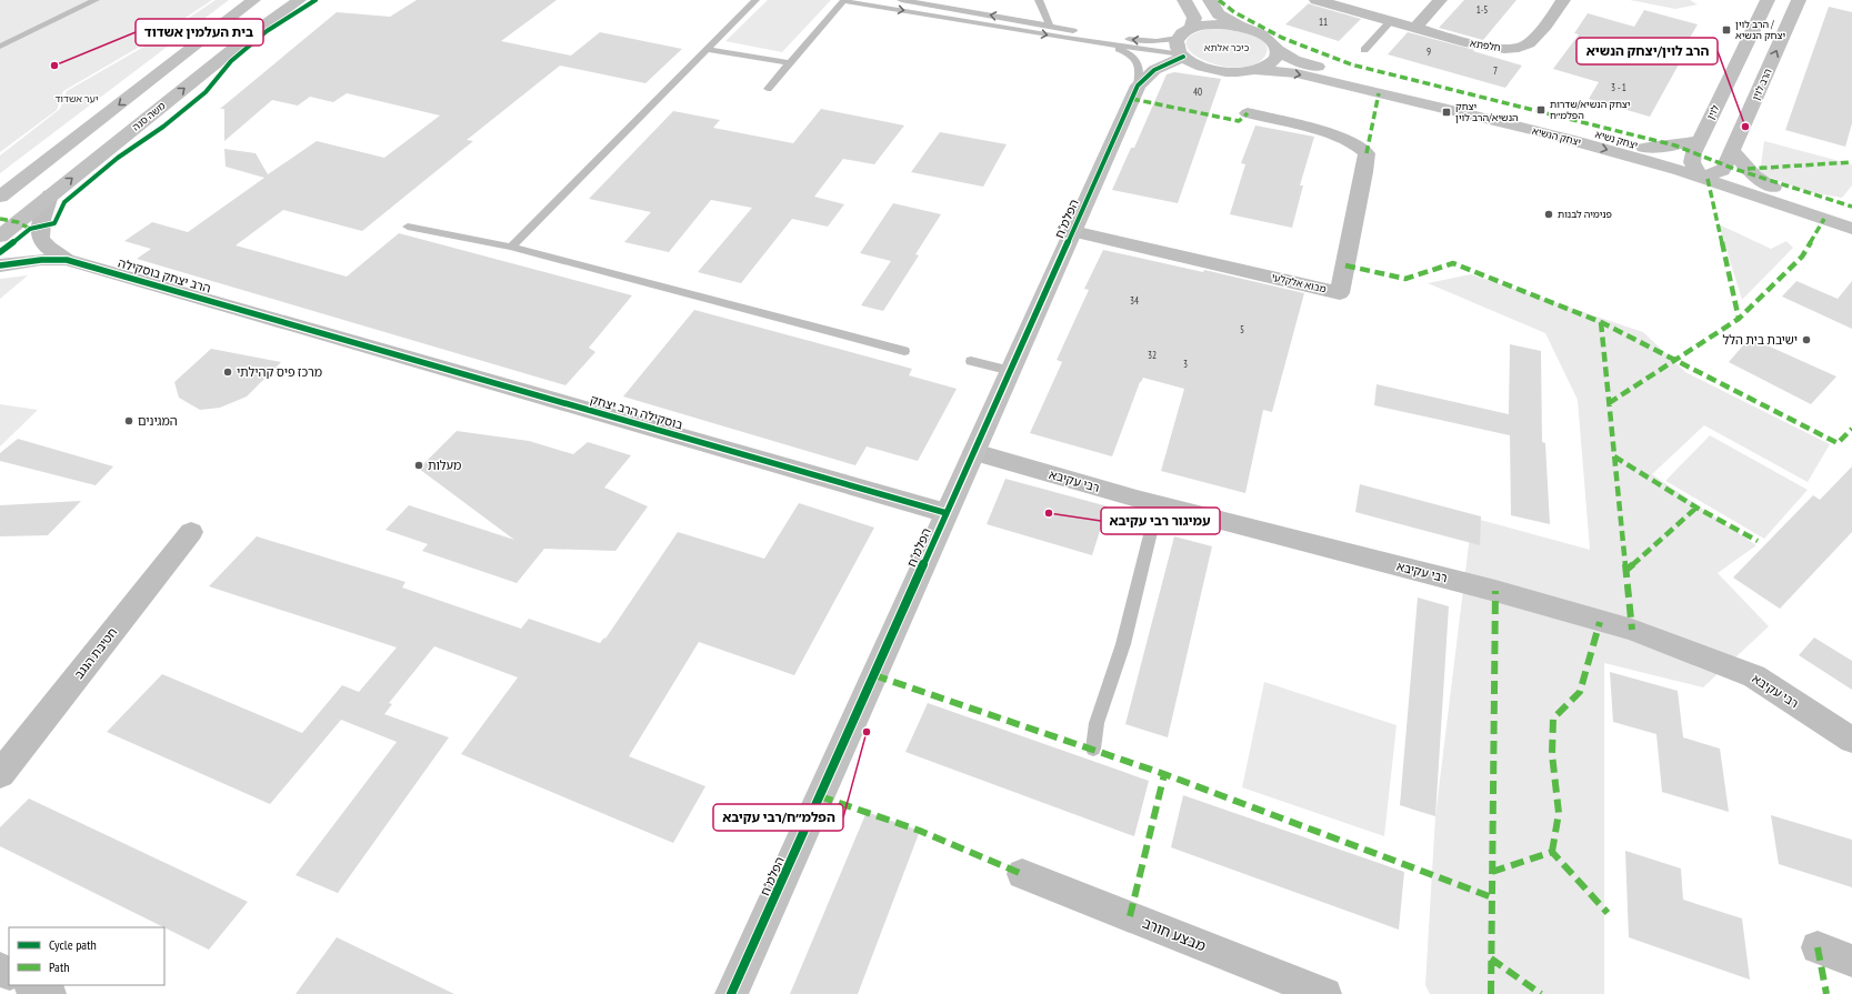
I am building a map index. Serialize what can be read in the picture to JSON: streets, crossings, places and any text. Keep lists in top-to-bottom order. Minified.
{"streets":{"street":["חלפתא","הרב לוין","לוין","משה סנה","יצחק הנשיא","יצחק נשיא","הפלמ\"ח","הרב יצחק בוסקילה","מבוא אלקלעי","בוסקילה הרב יצחק","רבי עקיבא","חטיבת הנגב","מבצע חורב"]},"crossings":[["הרב לוין","יצחק נשיא"],["לוין","יצחק הנשיא"],["לוין","יצחק נשיא"],["משה סנה","הרב יצחק בוסקילה"],["יצחק הנשיא","יצחק נשיא"],["הפלמ\"ח","מבוא אלקלעי"],["הפלמ\"ח","בוסקילה הרב יצחק"],["הפלמ\"ח","רבי עקיבא"],["הרב יצחק בוסקילה","בוסקילה הרב יצחק"]],"one_way":["הרב לוין","יצחק הנשיא"],"parks":["כיכר אלתא","יער אשדוד"],"places":{"transit":["הרב לוין / יצחק הנשיא","יצחק הנשיא/שדרות הפלמ״ח","יצחק הנשיא/הרב לוין"],"other":["בית העלמין אשדוד","הרב לוין/יצחק הנשיא","פנימיה לבנות","ישיבת בית הלל","מרכז פיס קהילתי","המגינים","מעלות","עמיגור רבי עקיבא","הפלמ״ח/רבי עקיבא"]},"house_numbers":["1-5","11","9","7","3 - 1","40","34","5","32","3"],"legend":["Cycle path","Path"]}
